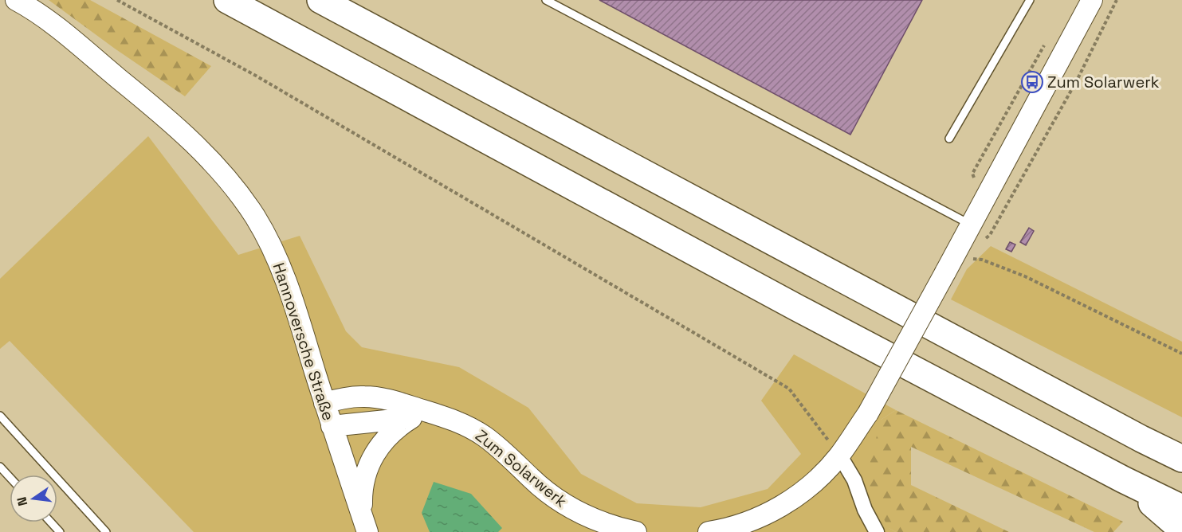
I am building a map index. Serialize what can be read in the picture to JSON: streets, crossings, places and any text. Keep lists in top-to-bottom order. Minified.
{"streets":{"main road":["Hannoversche Straße","Zum Solarwerk"]},"crossings":[["Hannoversche Straße","Zum Solarwerk"]],"places":{"bus stop":["Zum Solarwerk"]},"north":"left"}
